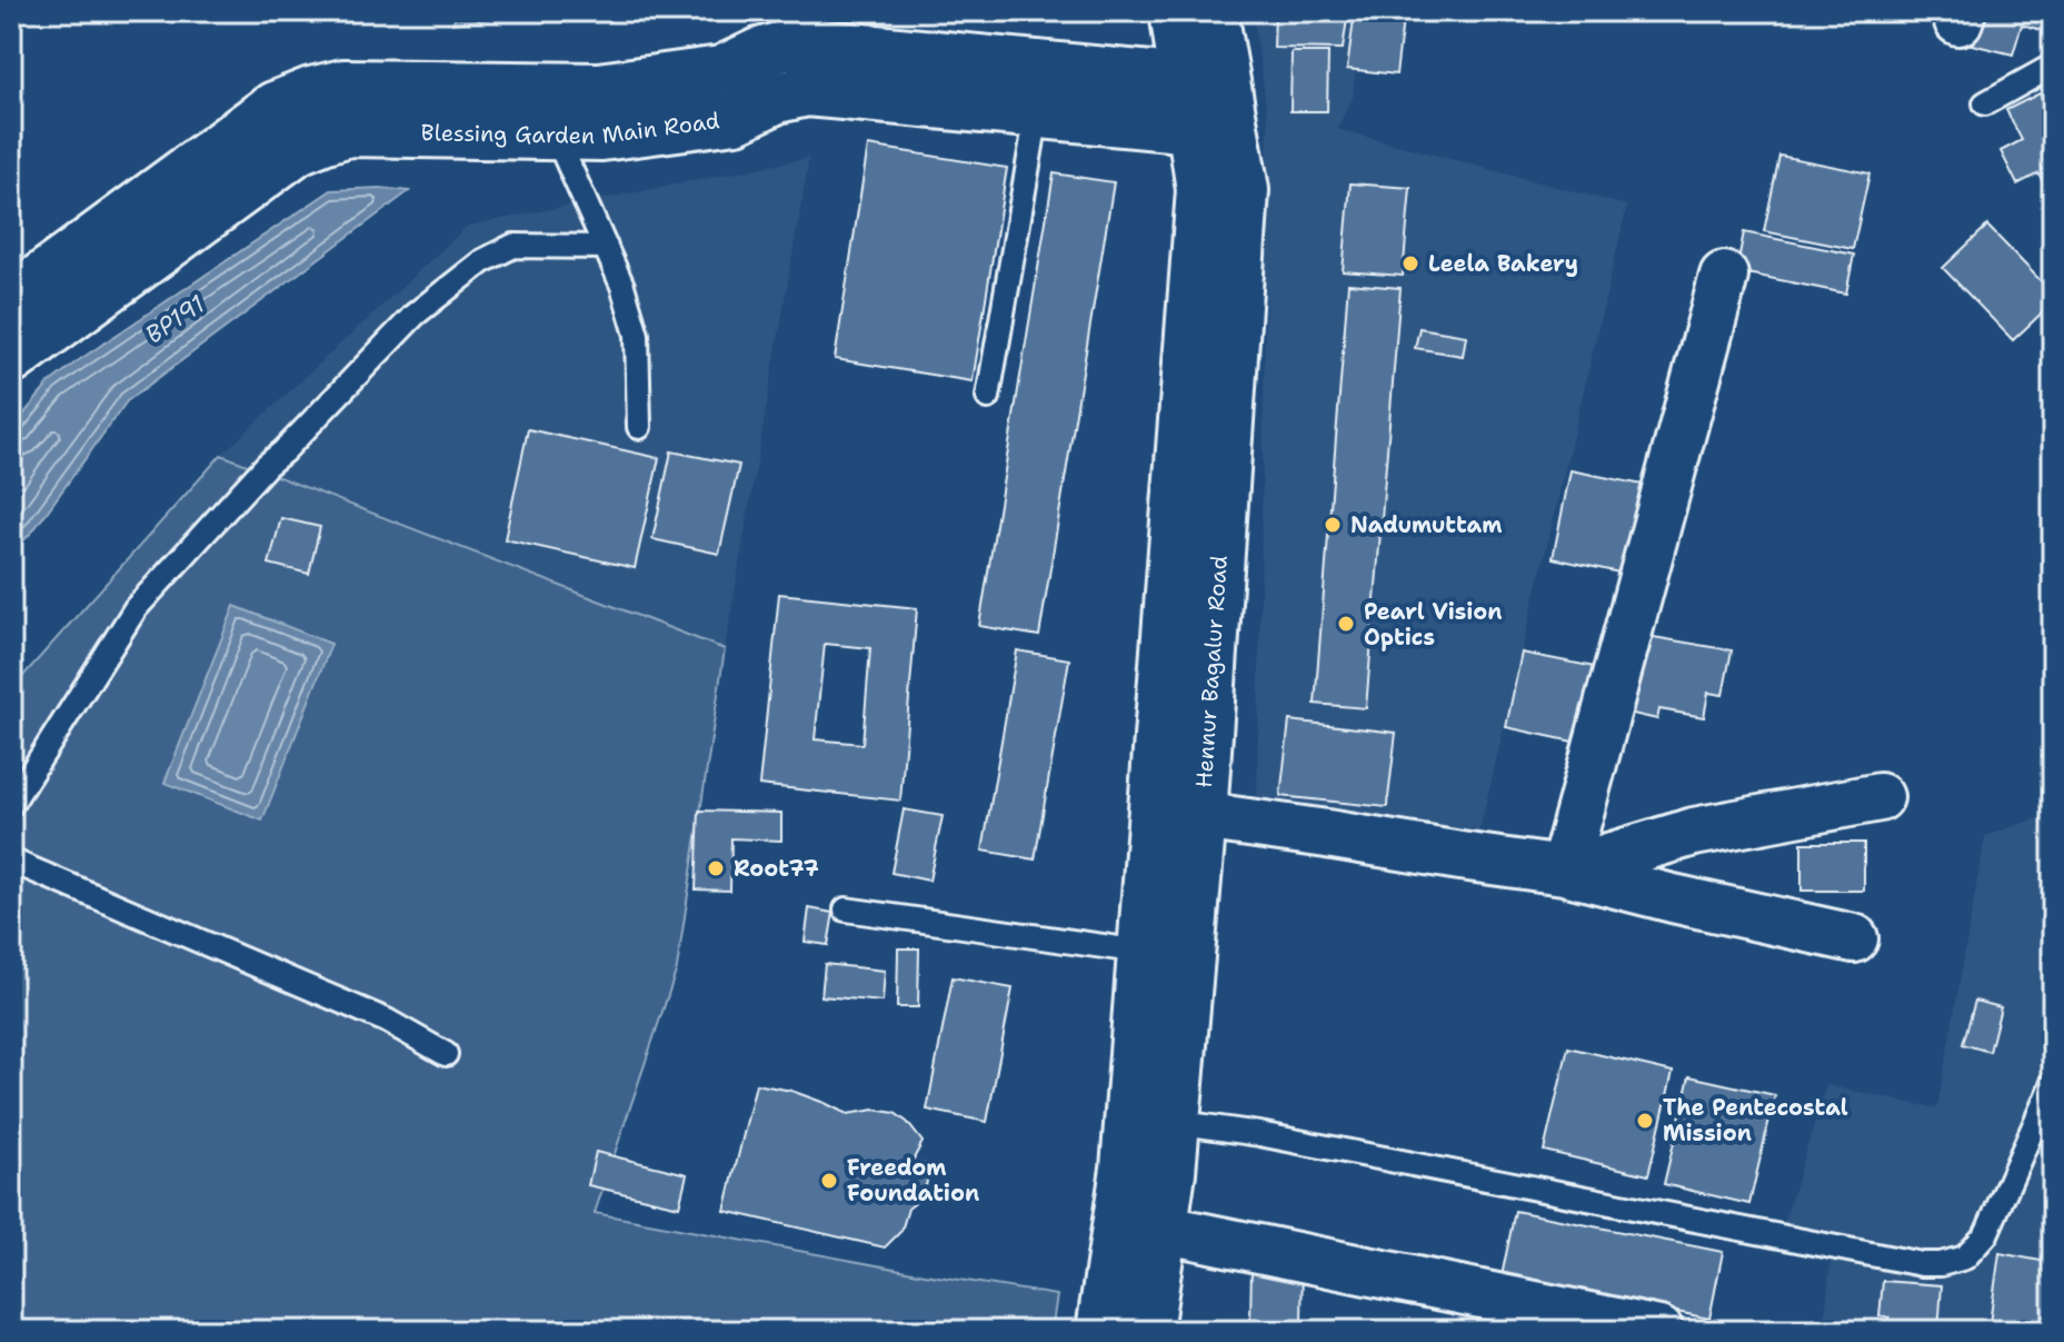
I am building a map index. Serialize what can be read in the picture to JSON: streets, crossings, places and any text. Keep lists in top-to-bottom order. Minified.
{"streets":{"main road":["Blessing Garden Main Road","Hennur Bagalur Road"]},"crossings":[["Blessing Garden Main Road","Hennur Bagalur Road"]],"water":["BP191"],"places":["Leela Bakery","Nadumuttam","Pearl Vision Optics","Root77","The Pentecostal Mission","Freedom Foundation"]}
